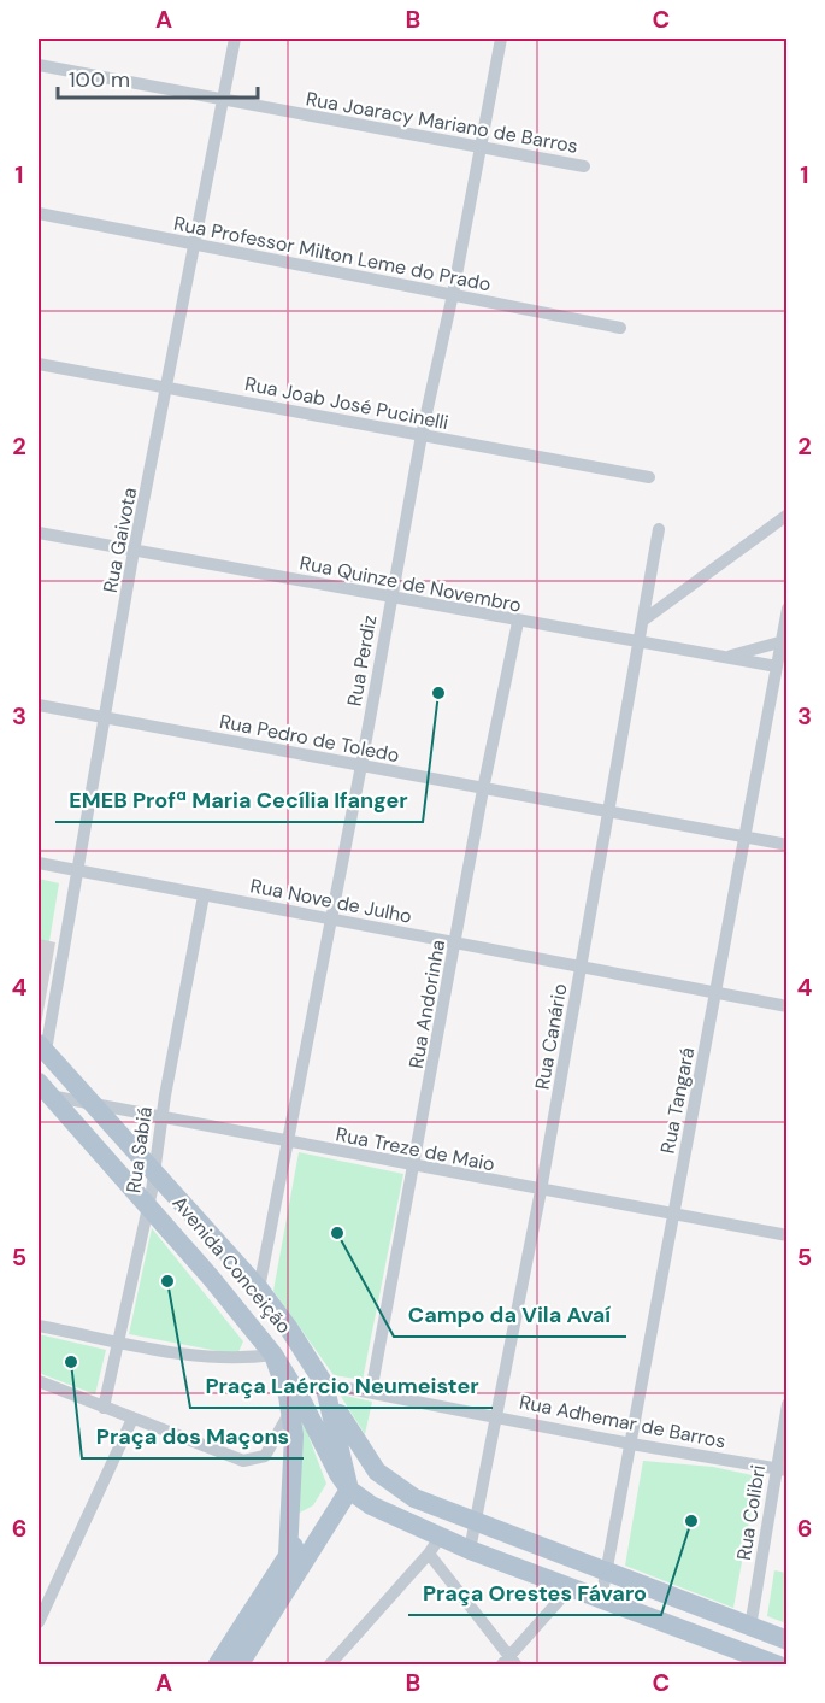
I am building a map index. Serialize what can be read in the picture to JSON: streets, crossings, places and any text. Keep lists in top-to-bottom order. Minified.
{"streets":{"main road":["Avenida Conceição"],"street":["Rua Joaracy Mariano de Barros","Rua Professor Milton Leme do Prado","Rua Joab José Pucinelli","Rua Gaivota","Rua Quinze de Novembro","Rua Perdiz","Rua Pedro de Toledo","Rua Nove de Julho","Rua Andorinha","Rua Canário","Rua Tangará","Rua Treze de Maio","Rua Sabiá","Rua Adhemar de Barros","Rua Colibri"]},"crossings":[["Rua Joaracy Mariano de Barros","Rua Gaivota"],["Rua Joaracy Mariano de Barros","Rua Perdiz"],["Rua Professor Milton Leme do Prado","Rua Gaivota"],["Rua Professor Milton Leme do Prado","Rua Perdiz"],["Rua Joab José Pucinelli","Rua Gaivota"],["Rua Joab José Pucinelli","Rua Perdiz"],["Rua Gaivota","Rua Quinze de Novembro"],["Rua Gaivota","Rua Pedro de Toledo"],["Rua Gaivota","Rua Nove de Julho"],["Rua Gaivota","Avenida Conceição"],["Rua Quinze de Novembro","Rua Perdiz"],["Rua Quinze de Novembro","Rua Andorinha"],["Rua Quinze de Novembro","Rua Canário"],["Rua Quinze de Novembro","Rua Tangará"],["Rua Perdiz","Rua Pedro de Toledo"],["Rua Perdiz","Rua Nove de Julho"],["Rua Perdiz","Rua Treze de Maio"],["Rua Perdiz","Avenida Conceição"],["Rua Pedro de Toledo","Rua Andorinha"],["Rua Pedro de Toledo","Rua Canário"],["Rua Pedro de Toledo","Rua Tangará"],["Rua Nove de Julho","Rua Andorinha"],["Rua Nove de Julho","Rua Canário"],["Rua Nove de Julho","Rua Tangará"],["Rua Nove de Julho","Rua Sabiá"],["Rua Andorinha","Rua Treze de Maio"],["Rua Andorinha","Rua Adhemar de Barros"],["Rua Canário","Rua Treze de Maio"],["Rua Canário","Rua Adhemar de Barros"],["Rua Tangará","Rua Treze de Maio"],["Rua Tangará","Rua Adhemar de Barros"],["Rua Treze de Maio","Rua Sabiá"],["Rua Treze de Maio","Avenida Conceição"],["Rua Sabiá","Avenida Conceição"],["Avenida Conceição","Rua Adhemar de Barros"],["Rua Adhemar de Barros","Rua Colibri"]],"places":["EMEB Profª Maria Cecília Ifanger","Campo da Vila Avaí","Praça Laércio Neumeister","Praça dos Maçons","Praça Orestes Fávaro"],"scale_bar":"100 m","grid":{"columns":["A","B","C"],"rows":["1","2","3","4","5","6"]}}
